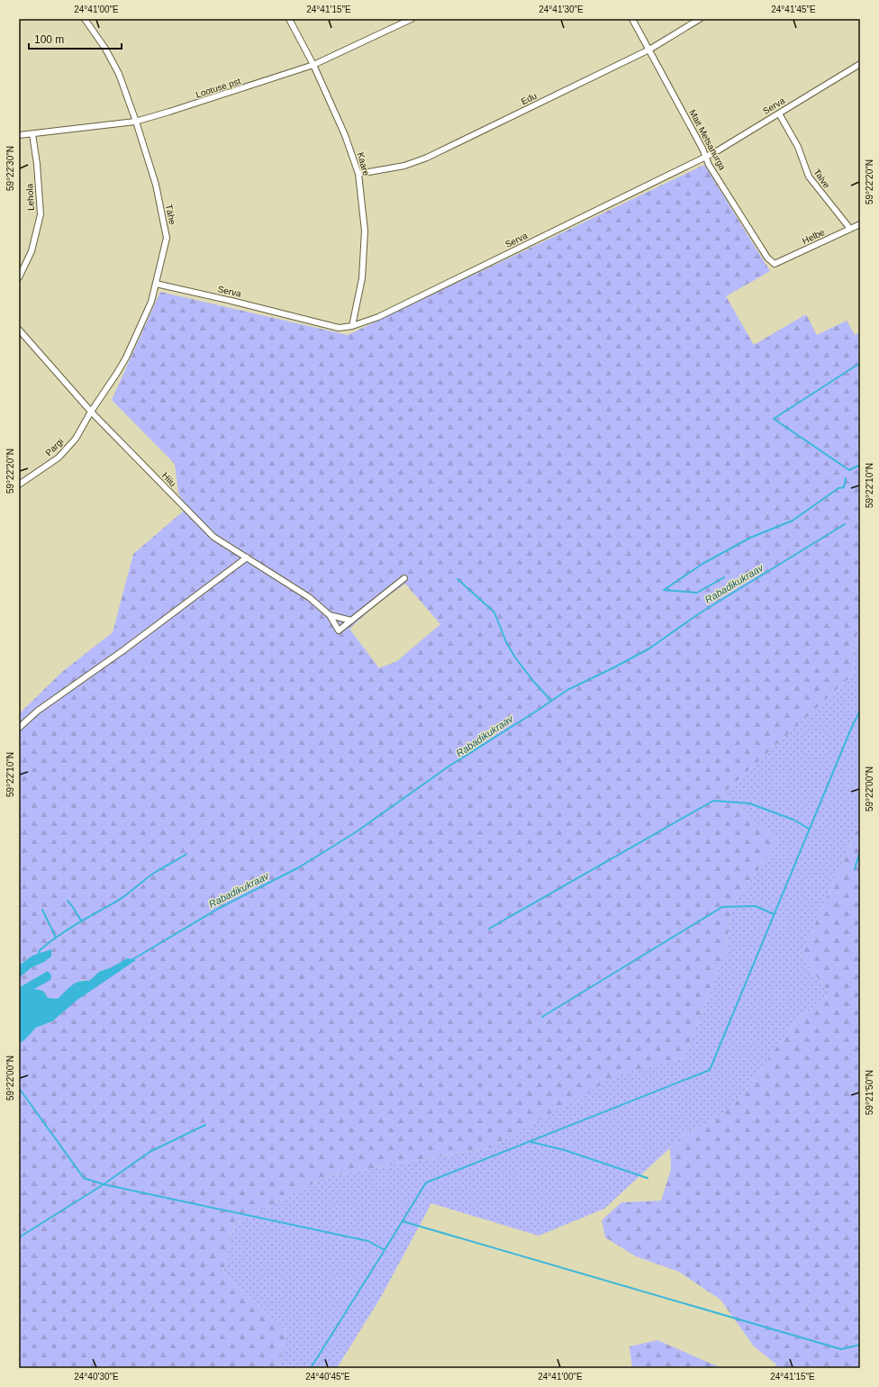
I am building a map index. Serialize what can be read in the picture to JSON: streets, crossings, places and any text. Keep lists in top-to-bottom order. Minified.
{"streets":{"street":["Lootuse pst","Edu","Serva","Mait Metsanurga","Kaare","Talve","Lehola","Tähe","Helbe","Pargi","Hiiu"]},"crossings":[["Lootuse pst","Kaare"],["Lootuse pst","Lehola"],["Lootuse pst","Tähe"],["Edu","Mait Metsanurga"],["Edu","Kaare"],["Serva","Mait Metsanurga"],["Serva","Kaare"],["Serva","Talve"],["Serva","Tähe"],["Mait Metsanurga","Helbe"],["Talve","Helbe"],["Tähe","Pargi"],["Tähe","Hiiu"],["Pargi","Hiiu"]],"water":["Rabadikukraav"],"scale_bar":"100 m","coordinates":["24°41'00\"E","24°41'15\"E","24°41'30\"E","24°41'45\"E","59°22'30\"N","59°22'20\"N","59°22'10\"N","59°22'00\"N","59°21'50\"N","24°40'30\"E","24°40'45\"E"]}
